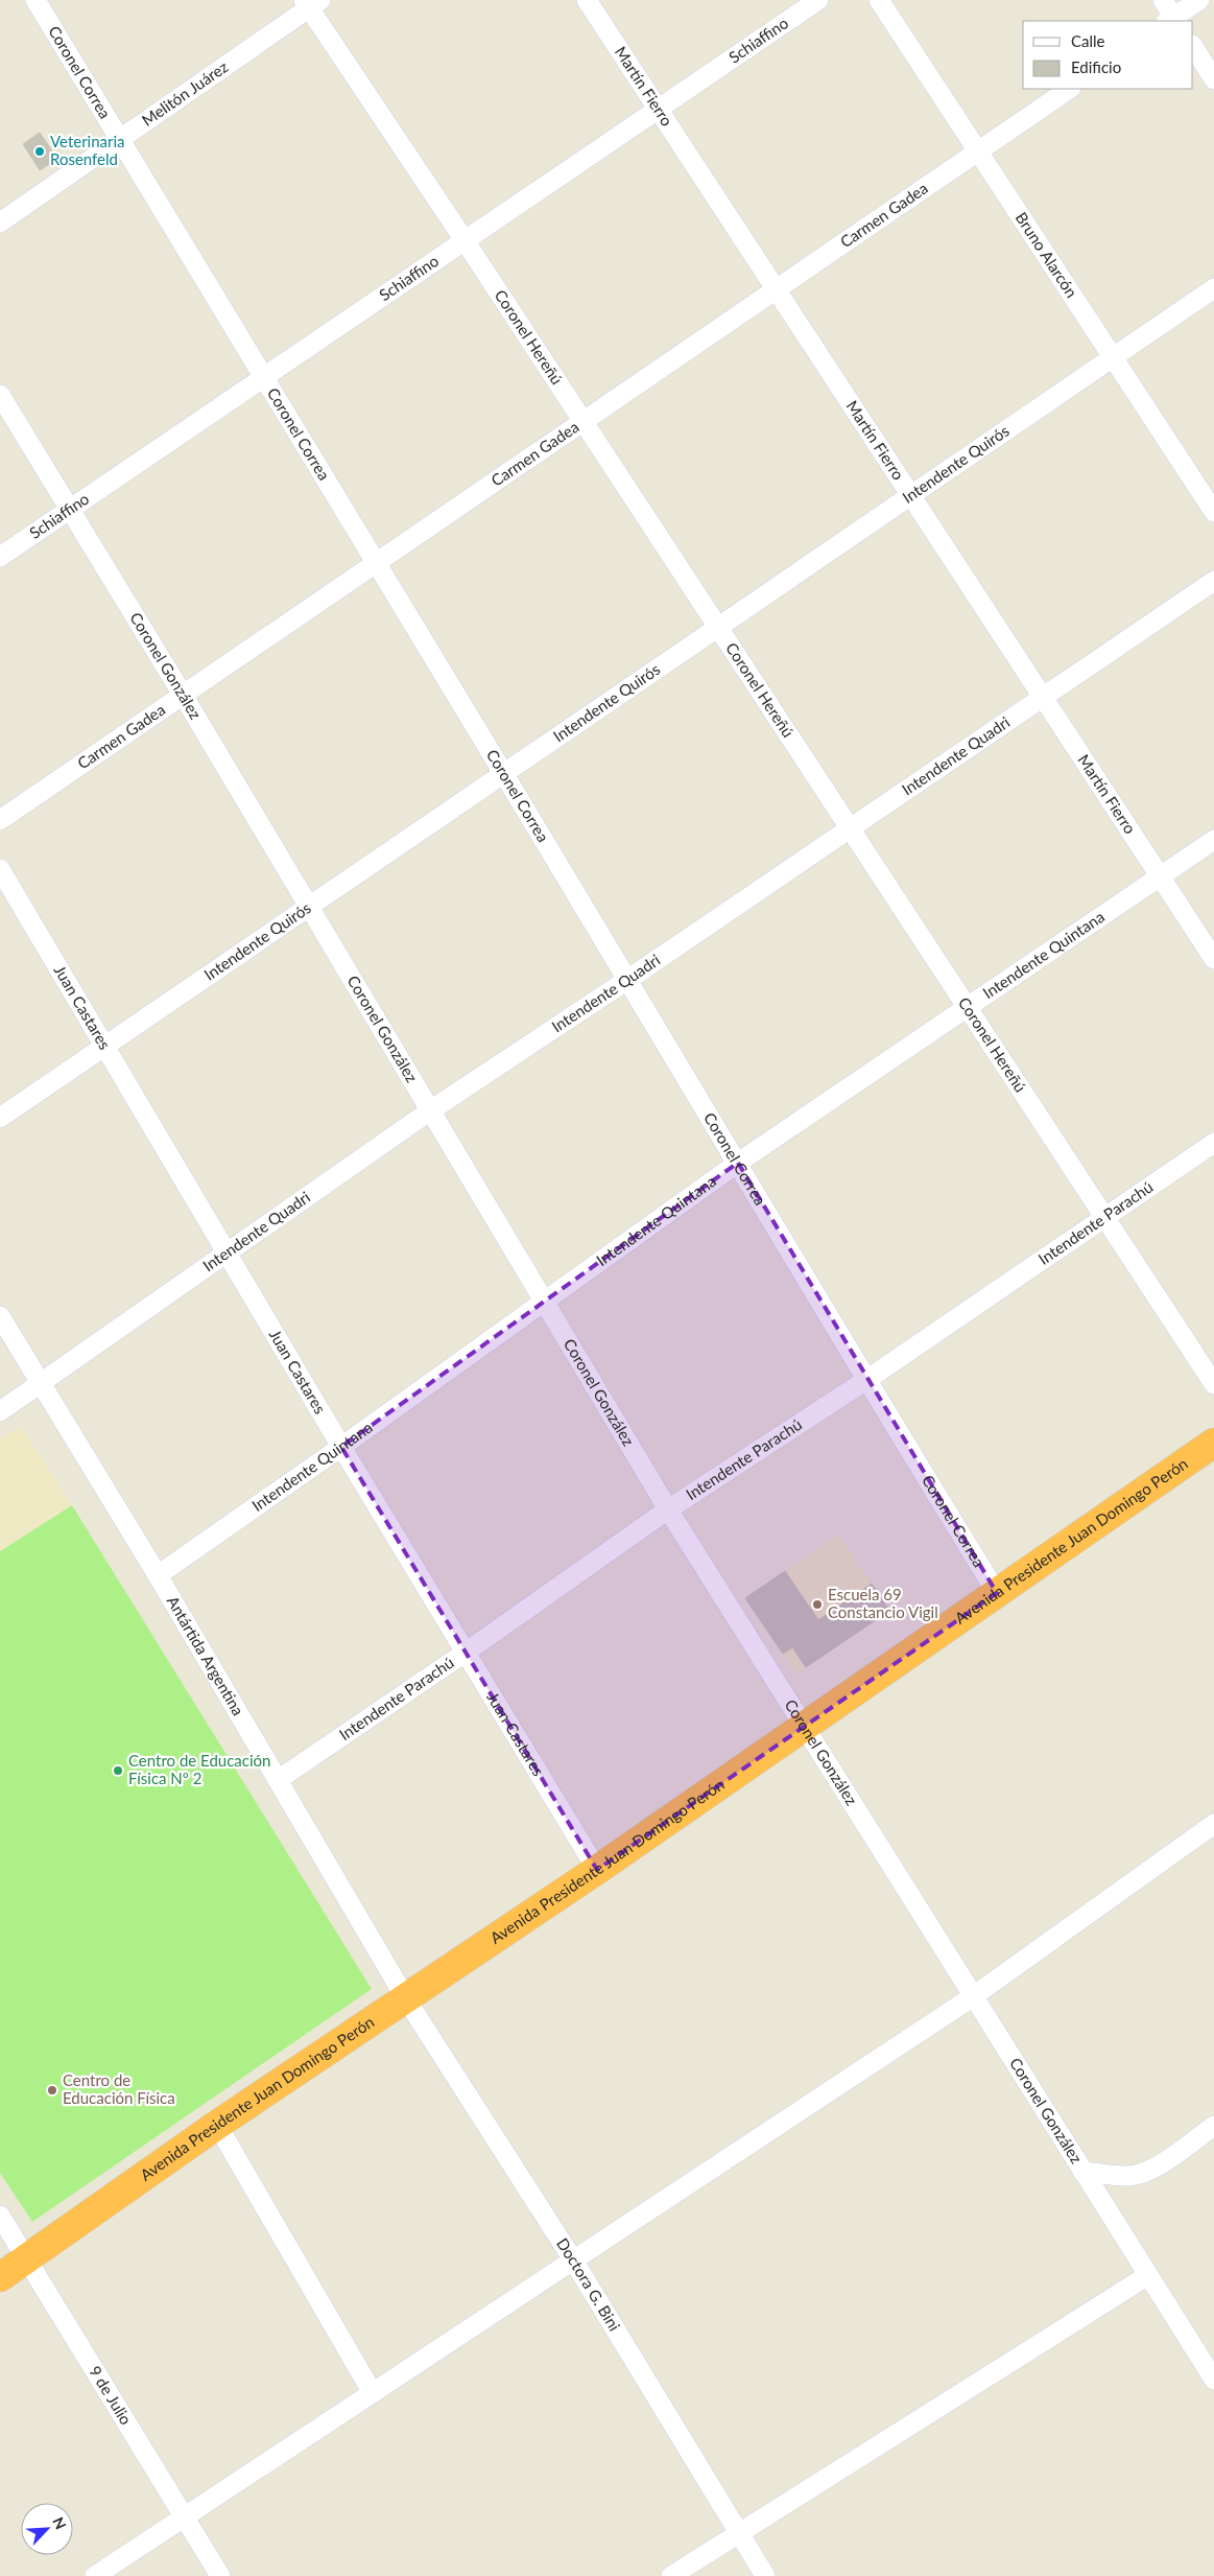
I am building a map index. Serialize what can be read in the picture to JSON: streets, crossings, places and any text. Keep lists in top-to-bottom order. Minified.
{"streets":{"highway":["Avenida Presidente Juan Domingo Perón"],"street":["Schiaffino","Coronel Correa","Martín Fierro","Melitón Juárez","Carmen Gadea","Bruno Alarcón","Coronel Hereñú","Intendente Quirós","Coronel González","Intendente Quadri","Intendente Quintana","Juan Castares","Intendente Parachú","Antártida Argentina","Doctora G. Bini","9 de Julio"]},"crossings":[["Schiaffino","Coronel Correa"],["Schiaffino","Martín Fierro"],["Schiaffino","Coronel Hereñú"],["Schiaffino","Coronel González"],["Coronel Correa","Melitón Juárez"],["Coronel Correa","Carmen Gadea"],["Coronel Correa","Intendente Quirós"],["Coronel Correa","Intendente Quadri"],["Coronel Correa","Intendente Quintana"],["Coronel Correa","Intendente Parachú"],["Coronel Correa","Avenida Presidente Juan Domingo Perón"],["Martín Fierro","Carmen Gadea"],["Martín Fierro","Intendente Quirós"],["Martín Fierro","Intendente Quadri"],["Martín Fierro","Intendente Quintana"],["Melitón Juárez","Coronel Hereñú"],["Carmen Gadea","Bruno Alarcón"],["Carmen Gadea","Coronel Hereñú"],["Carmen Gadea","Coronel González"],["Bruno Alarcón","Intendente Quirós"],["Coronel Hereñú","Intendente Quirós"],["Coronel Hereñú","Intendente Quadri"],["Coronel Hereñú","Intendente Quintana"],["Coronel Hereñú","Intendente Parachú"],["Intendente Quirós","Coronel González"],["Intendente Quirós","Juan Castares"],["Coronel González","Intendente Quadri"],["Coronel González","Intendente Quintana"],["Coronel González","Intendente Parachú"],["Coronel González","Avenida Presidente Juan Domingo Perón"],["Intendente Quadri","Juan Castares"],["Intendente Quadri","Antártida Argentina"],["Intendente Quintana","Juan Castares"],["Intendente Quintana","Antártida Argentina"],["Juan Castares","Intendente Parachú"],["Juan Castares","Avenida Presidente Juan Domingo Perón"],["Intendente Parachú","Antártida Argentina"],["Avenida Presidente Juan Domingo Perón","Antártida Argentina"],["Avenida Presidente Juan Domingo Perón","Doctora G. Bini"],["Avenida Presidente Juan Domingo Perón","9 de Julio"],["Antártida Argentina","Doctora G. Bini"]],"places":["Veterinaria Rosenfeld","Escuela 69 Constancio Vigil","Centro de Educación Física Nº 2","Centro de Educación Física"],"legend":["Calle","Edificio"],"north":"top right"}
